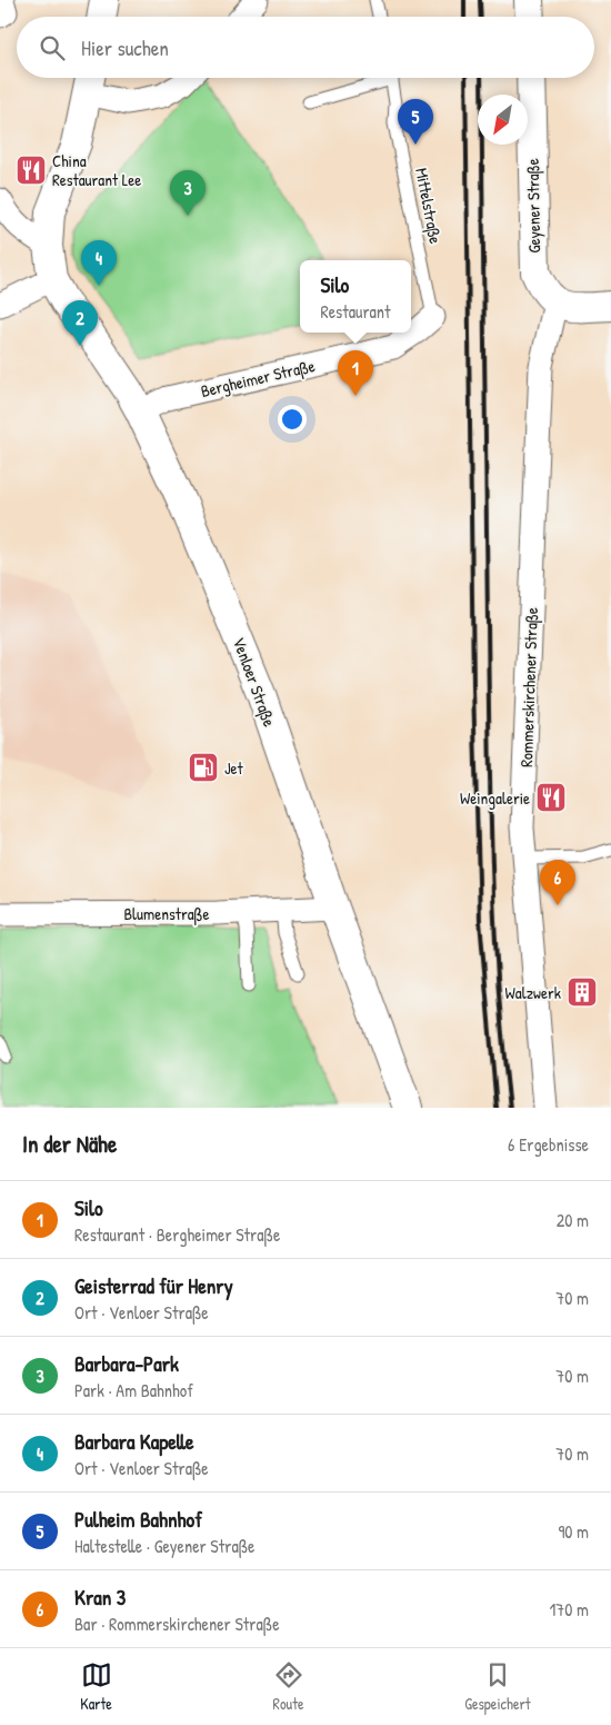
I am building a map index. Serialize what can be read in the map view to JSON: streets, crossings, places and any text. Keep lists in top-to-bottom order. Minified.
{"streets":{"street":["Geyener Straße","Bergheimer Straße","Venloer Straße","Rommerskirchener Straße","Blumenstraße"],"lane":["Mittelstraße"]},"crossings":[["Mittelstraße","Bergheimer Straße"],["Geyener Straße","Rommerskirchener Straße"],["Bergheimer Straße","Venloer Straße"],["Venloer Straße","Blumenstraße"]],"places":{"restaurant":["China Restaurant Lee","Weingalerie"],"fuel station":["Jet"],"building":["Walzwerk"]},"north":"bottom left","page":{"search":"Hier suchen","pins":["5","3","4","2","1","6"],"popup":["Silo","Restaurant"],"heading":["In der Nähe","6 Ergebnisse"],"list":[{"mark":"1","name":"Silo","note":"Restaurant · Bergheimer Straße","value":"20 m"},{"mark":"2","name":"Geisterrad für Henry","note":"Ort · Venloer Straße","value":"70 m"},{"mark":"3","name":"Barbara-Park","note":"Park · Am Bahnhof","value":"70 m"},{"mark":"4","name":"Barbara Kapelle","note":"Ort · Venloer Straße","value":"70 m"},{"mark":"5","name":"Pulheim Bahnhof","note":"Haltestelle · Geyener Straße","value":"90 m"},{"mark":"6","name":"Kran 3","note":"Bar · Rommerskirchener Straße","value":"170 m"}],"nav":["Karte","Route","Gespeichert"]}}
